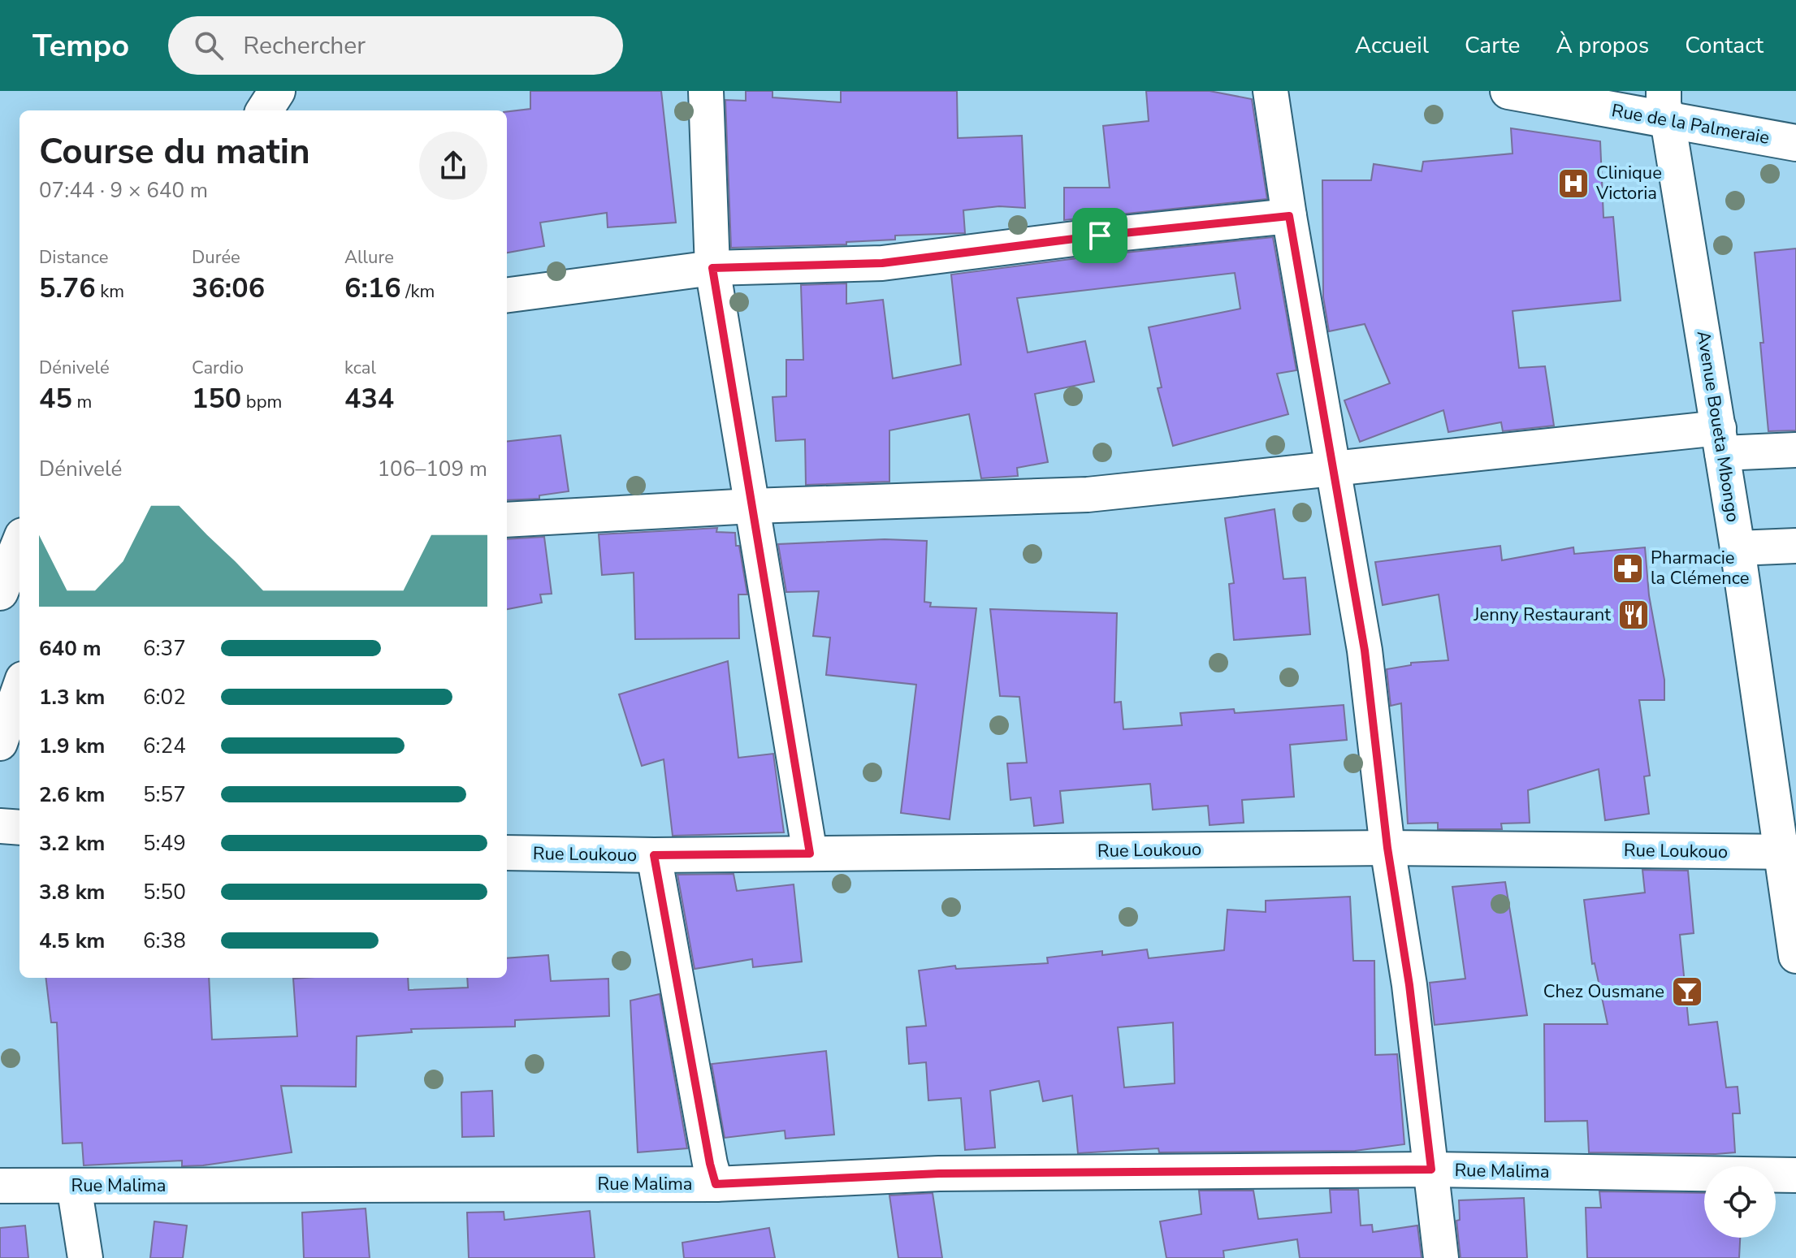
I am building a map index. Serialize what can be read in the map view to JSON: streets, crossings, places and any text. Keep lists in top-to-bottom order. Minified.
{"streets":{"main road":["Rue de la Palmeraie"],"street":["Avenue Boueta Mbongo","Rue Loukouo","Rue Malima"]},"crossings":[["Rue de la Palmeraie","Avenue Boueta Mbongo"],["Avenue Boueta Mbongo","Rue Loukouo"]],"places":{"hospital":["Clinique Victoria"],"pharmacy":["Pharmacie la Clémence"],"restaurant":["Jenny Restaurant"],"bar":["Chez Ousmane"]},"page":{"header":"Tempo","search":"Rechercher","nav":["Accueil","Carte","À propos","Contact"],"heading":["Course du matin","07:44 · 9 × 640 m"],"stats":[["Distance","5.76 km"],["Durée","36:06"],["Allure","6:16 /km"],["Dénivelé","45 m"],["Cardio","150 bpm"],["kcal","434"]],"chart":["Dénivelé","106–109 m"],"list":[{"name":"640 m","note":"6:37"},{"name":"1.3 km","note":"6:02"},{"name":"1.9 km","note":"6:24"},{"name":"2.6 km","note":"5:57"},{"name":"3.2 km","note":"5:49"},{"name":"3.8 km","note":"5:50"},{"name":"4.5 km","note":"6:38"}]}}
